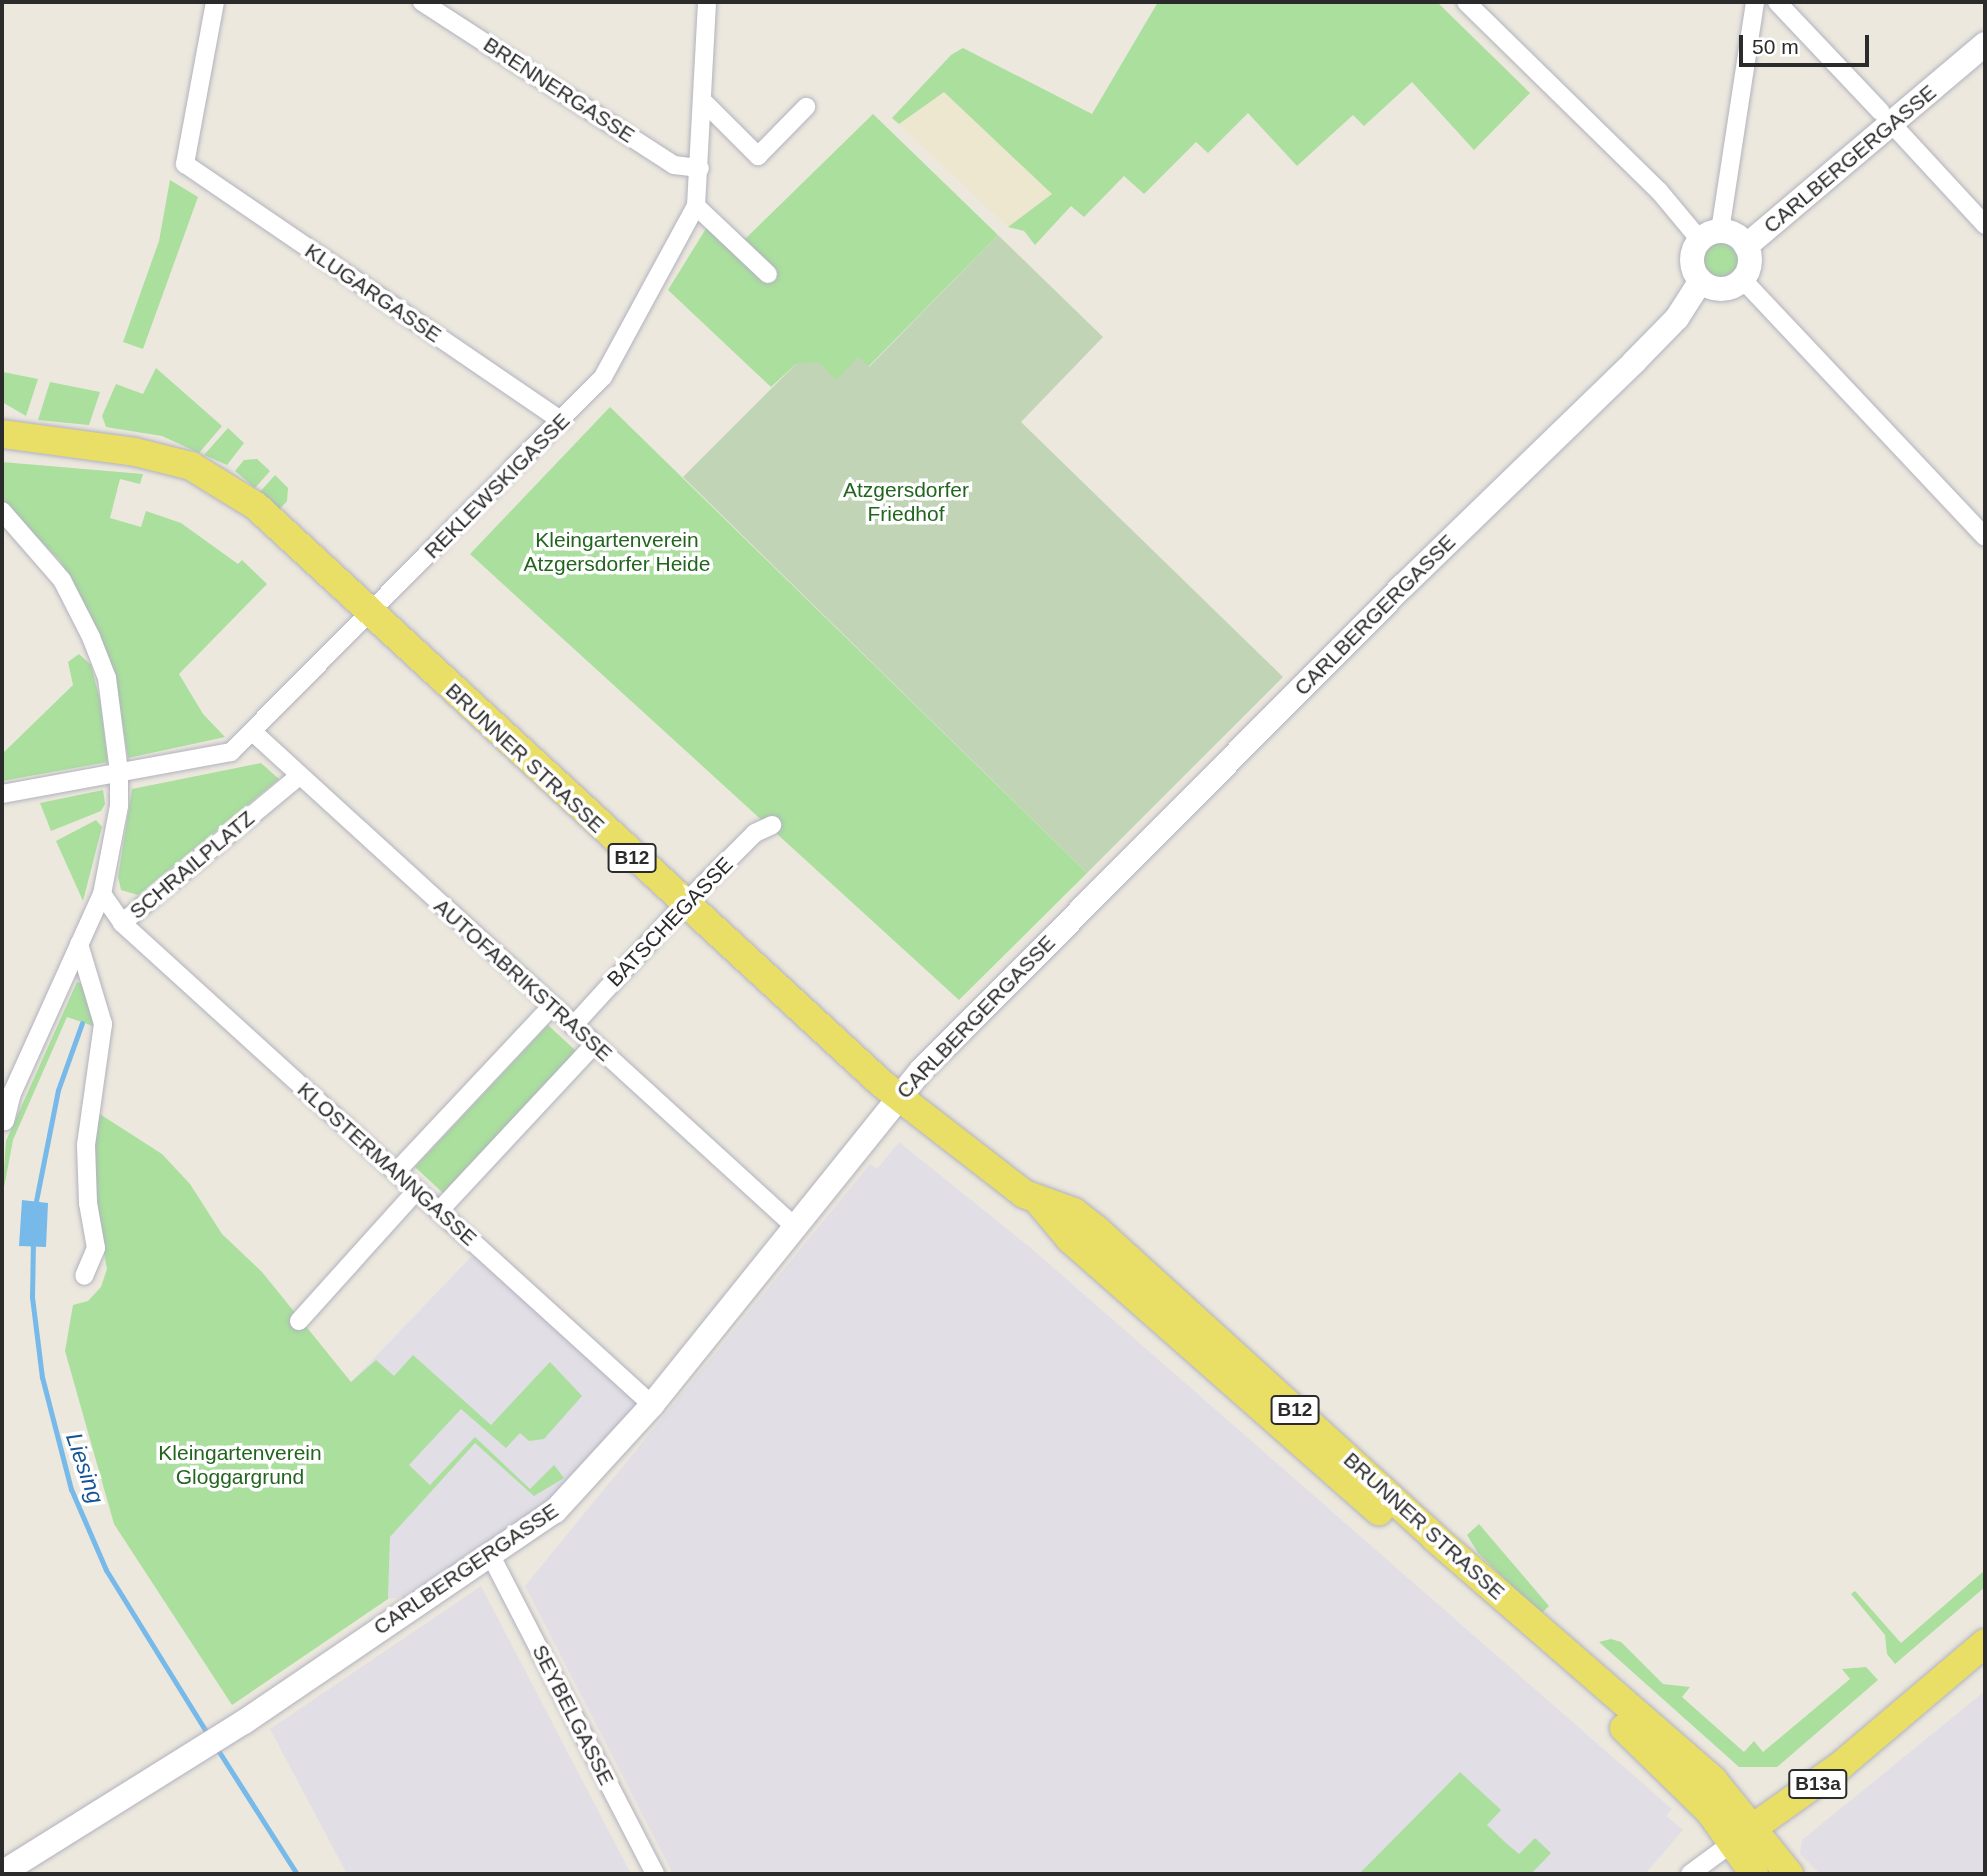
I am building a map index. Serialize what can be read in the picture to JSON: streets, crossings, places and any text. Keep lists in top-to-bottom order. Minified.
{"streets":{"main road":["BRUNNER STRASSE","B12","B13a"],"street":["BRENNERGASSE","CARLBERGERGASSE","KLUGARGASSE","REKLEWSKIGASSE","SCHRAILPLATZ","BATSCHEGASSE","AUTOFABRIKSTRASSE","KLOSTERMANNGASSE","SEYBELGASSE"]},"crossings":[["BRENNERGASSE","REKLEWSKIGASSE"],["CARLBERGERGASSE","BRUNNER STRASSE"],["CARLBERGERGASSE","AUTOFABRIKSTRASSE"],["CARLBERGERGASSE","KLOSTERMANNGASSE"],["CARLBERGERGASSE","SEYBELGASSE"],["KLUGARGASSE","REKLEWSKIGASSE"],["REKLEWSKIGASSE","BRUNNER STRASSE"],["REKLEWSKIGASSE","AUTOFABRIKSTRASSE"],["BRUNNER STRASSE","BATSCHEGASSE"],["BRUNNER STRASSE","B13a"],["SCHRAILPLATZ","AUTOFABRIKSTRASSE"],["SCHRAILPLATZ","KLOSTERMANNGASSE"],["BATSCHEGASSE","AUTOFABRIKSTRASSE"]],"water":["Liesing"],"parks":["Atzgersdorfer Friedhof","Kleingartenverein Atzgersdorfer Heide","Kleingartenverein Gloggargrund"],"scale_bar":"50 m"}
